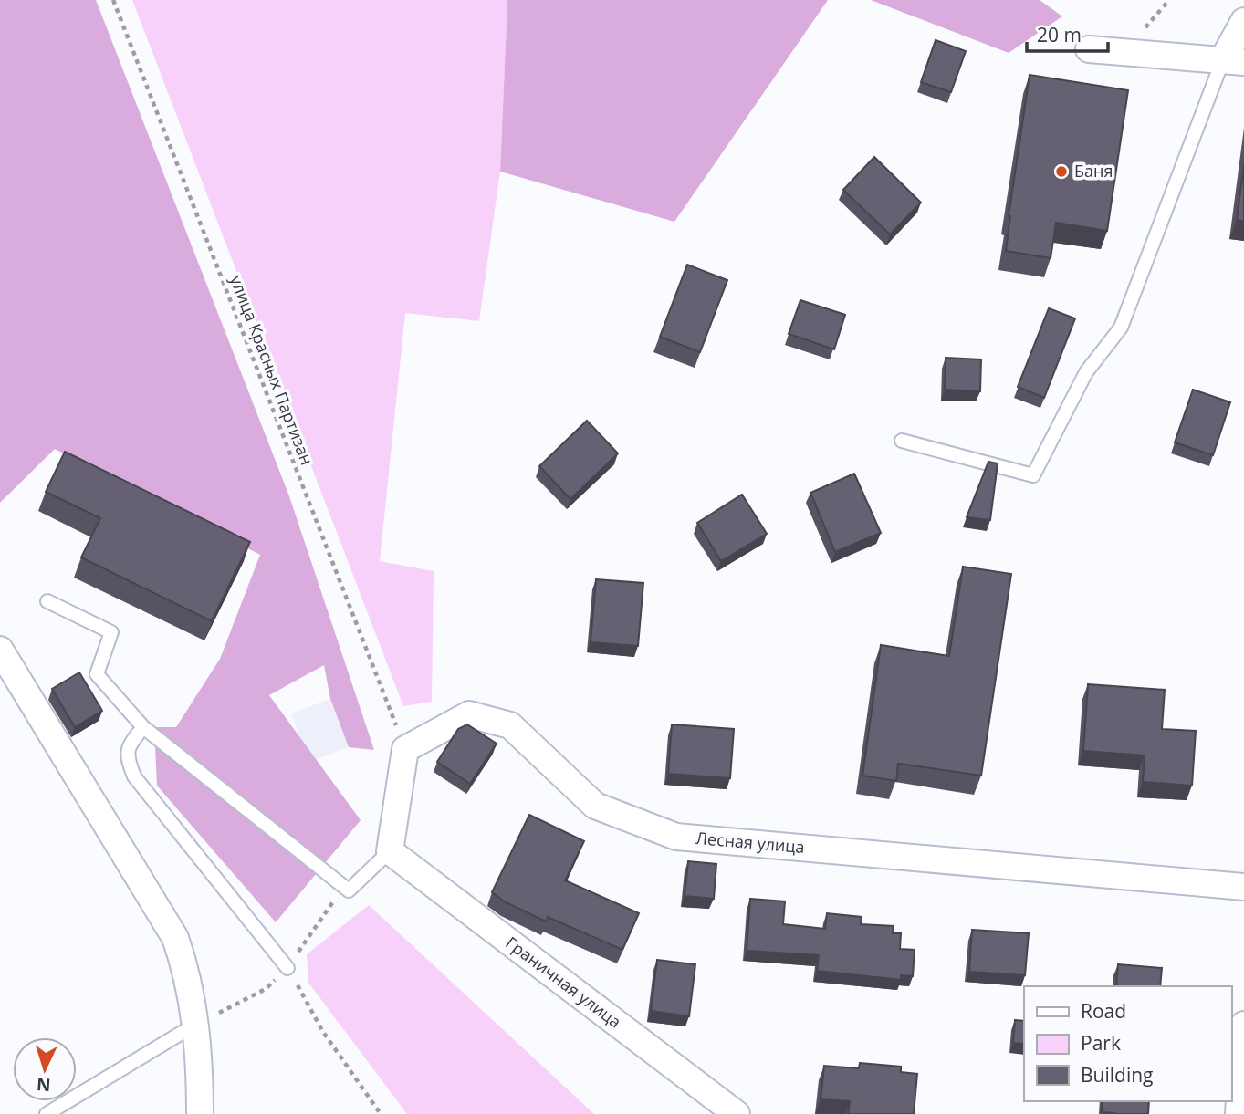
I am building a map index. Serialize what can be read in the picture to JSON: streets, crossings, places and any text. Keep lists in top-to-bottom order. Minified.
{"streets":{"street":["Лесная улица","Граничная улица"],"path":["улица Красных Партизан"]},"crossings":[["улица Красных Партизан","Лесная улица"]],"places":["Баня"],"legend":["Road","Park","Building"],"scale_bar":"20 m","north":"bottom"}
